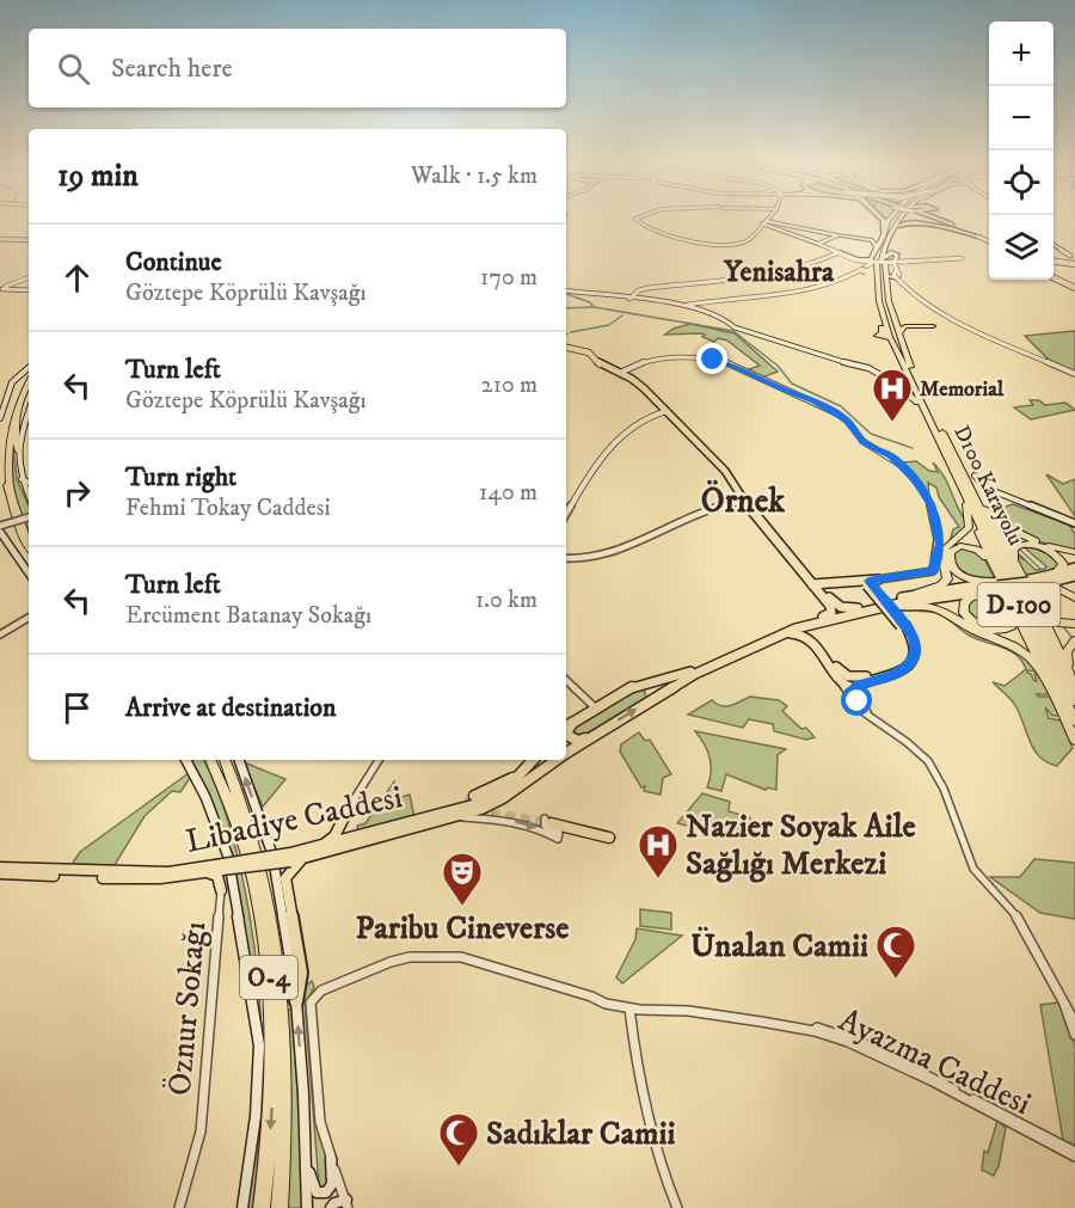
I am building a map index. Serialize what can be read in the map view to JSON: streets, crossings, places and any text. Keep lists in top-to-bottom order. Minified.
{"streets":{"highway":["D100 Karayolu","D-100","O-4"],"main road":["Libadiye Caddesi"],"street":["Öznur Sokağı","Ayazma Caddesi"]},"crossings":[["Libadiye Caddesi","Öznur Sokağı"]],"districts":["Yenisahra","Örnek"],"places":{"hospital":["Memorial","Nazier Soyak Aile Sağlığı Merkezi"],"theatre":["Paribu Cineverse"],"mosque":["Ünalan Camii","Sadıklar Camii"]},"page":{"map_buttons":["+","−"],"search":"Search here","heading":["19 min","Walk · 1.5 km"],"list":[["Continue","Göztepe Köprülü Kavşağı","170 m"],["Turn left","Göztepe Köprülü Kavşağı","210 m"],["Turn right","Fehmi Tokay Caddesi","140 m"],["Turn left","Ercüment Batanay Sokağı","1.0 km"],"Arrive at destination"]}}
